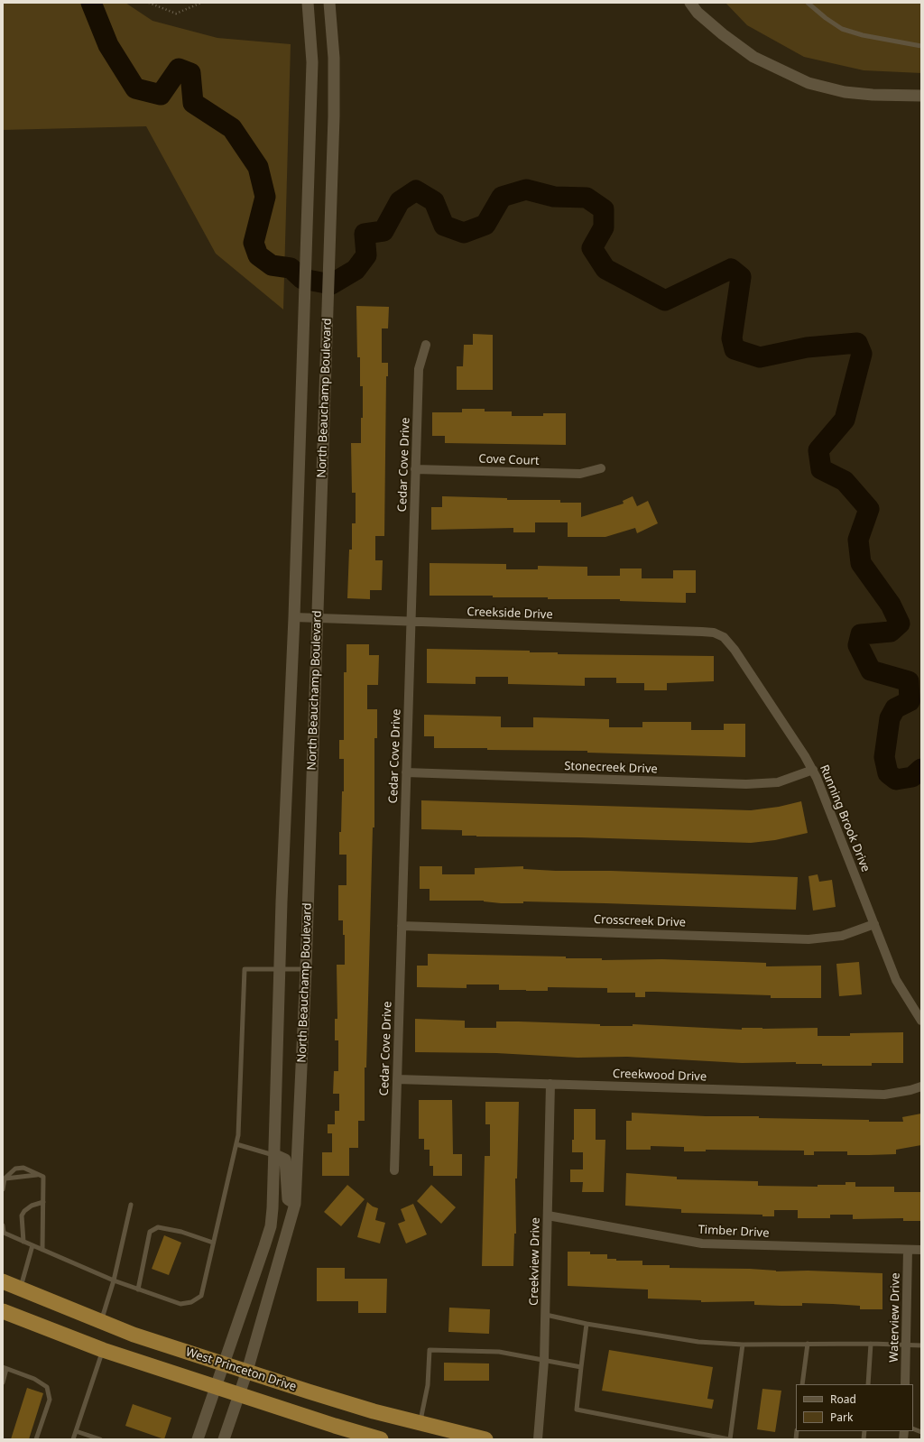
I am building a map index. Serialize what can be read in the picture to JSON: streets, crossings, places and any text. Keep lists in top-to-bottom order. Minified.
{"streets":{"highway":["West Princeton Drive"],"street":["North Beauchamp Boulevard","Cove Court","Cedar Cove Drive","Creekside Drive","Stonecreek Drive","Running Brook Drive","Crosscreek Drive","Creekwood Drive","Timber Drive","Creekview Drive","Waterview Drive"]},"crossings":[["North Beauchamp Boulevard","Creekside Drive"],["North Beauchamp Boulevard","West Princeton Drive"],["Cove Court","Cedar Cove Drive"],["Cedar Cove Drive","Creekside Drive"],["Cedar Cove Drive","Stonecreek Drive"],["Cedar Cove Drive","Crosscreek Drive"],["Cedar Cove Drive","Creekwood Drive"],["Creekside Drive","Running Brook Drive"],["Stonecreek Drive","Running Brook Drive"],["Running Brook Drive","Crosscreek Drive"],["Creekwood Drive","Creekview Drive"],["Timber Drive","Creekview Drive"],["Timber Drive","Waterview Drive"]],"legend":["Road","Park"]}
